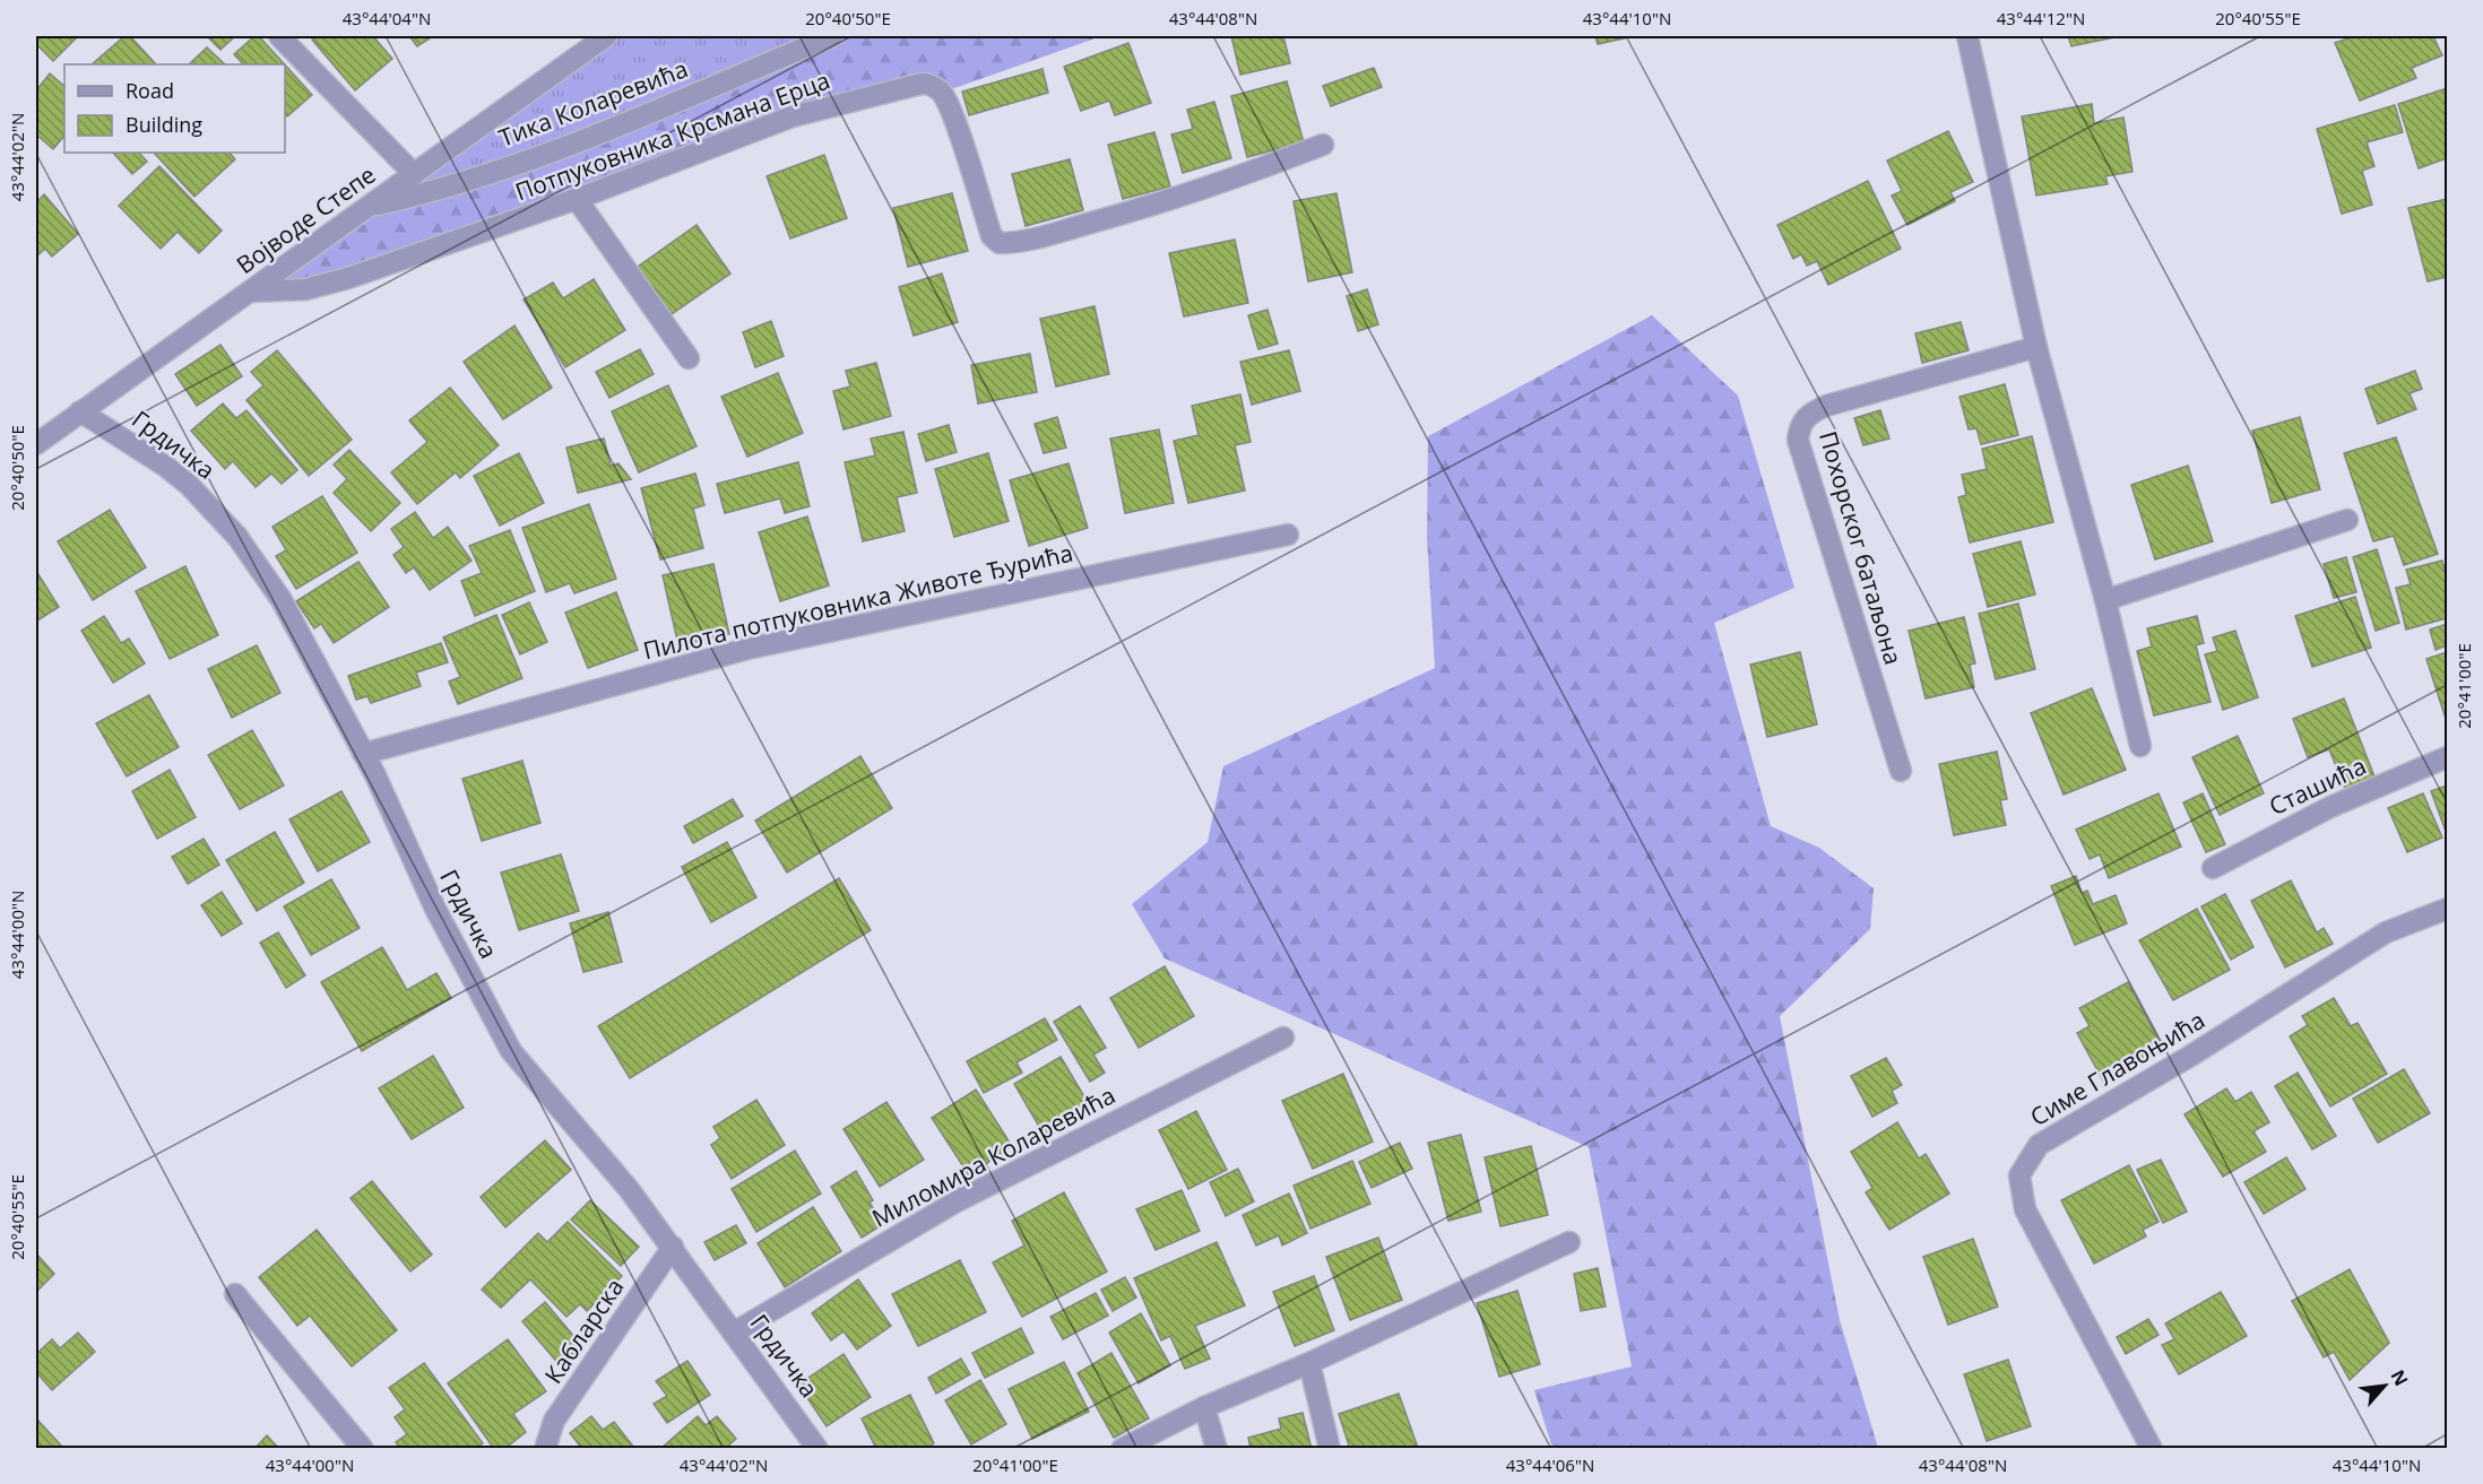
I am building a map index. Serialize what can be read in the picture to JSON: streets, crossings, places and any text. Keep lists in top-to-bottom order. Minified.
{"streets":{"street":["Тика Коларевића","Потпуковника Крсмана Ерца","Војводе Степе","Грдичка","Похорског батаљона","Пилота потпуковника Животе Ђурића","Сташића","Симе Главоњића","Миломира Коларевића","Кабларска"]},"crossings":[["Тика Коларевића","Војводе Степе"],["Потпуковника Крсмана Ерца","Војводе Степе"],["Војводе Степе","Грдичка"],["Грдичка","Пилота потпуковника Животе Ђурића"],["Грдичка","Миломира Коларевића"],["Грдичка","Кабларска"]],"legend":["Road","Building"],"north":"top right","coordinates":["43°44'04\"N","20°40'50\"E","43°44'08\"N","43°44'10\"N","43°44'12\"N","20°40'55\"E","43°44'02\"N","20°41'00\"E","43°44'00\"N","43°44'06\"N"]}
